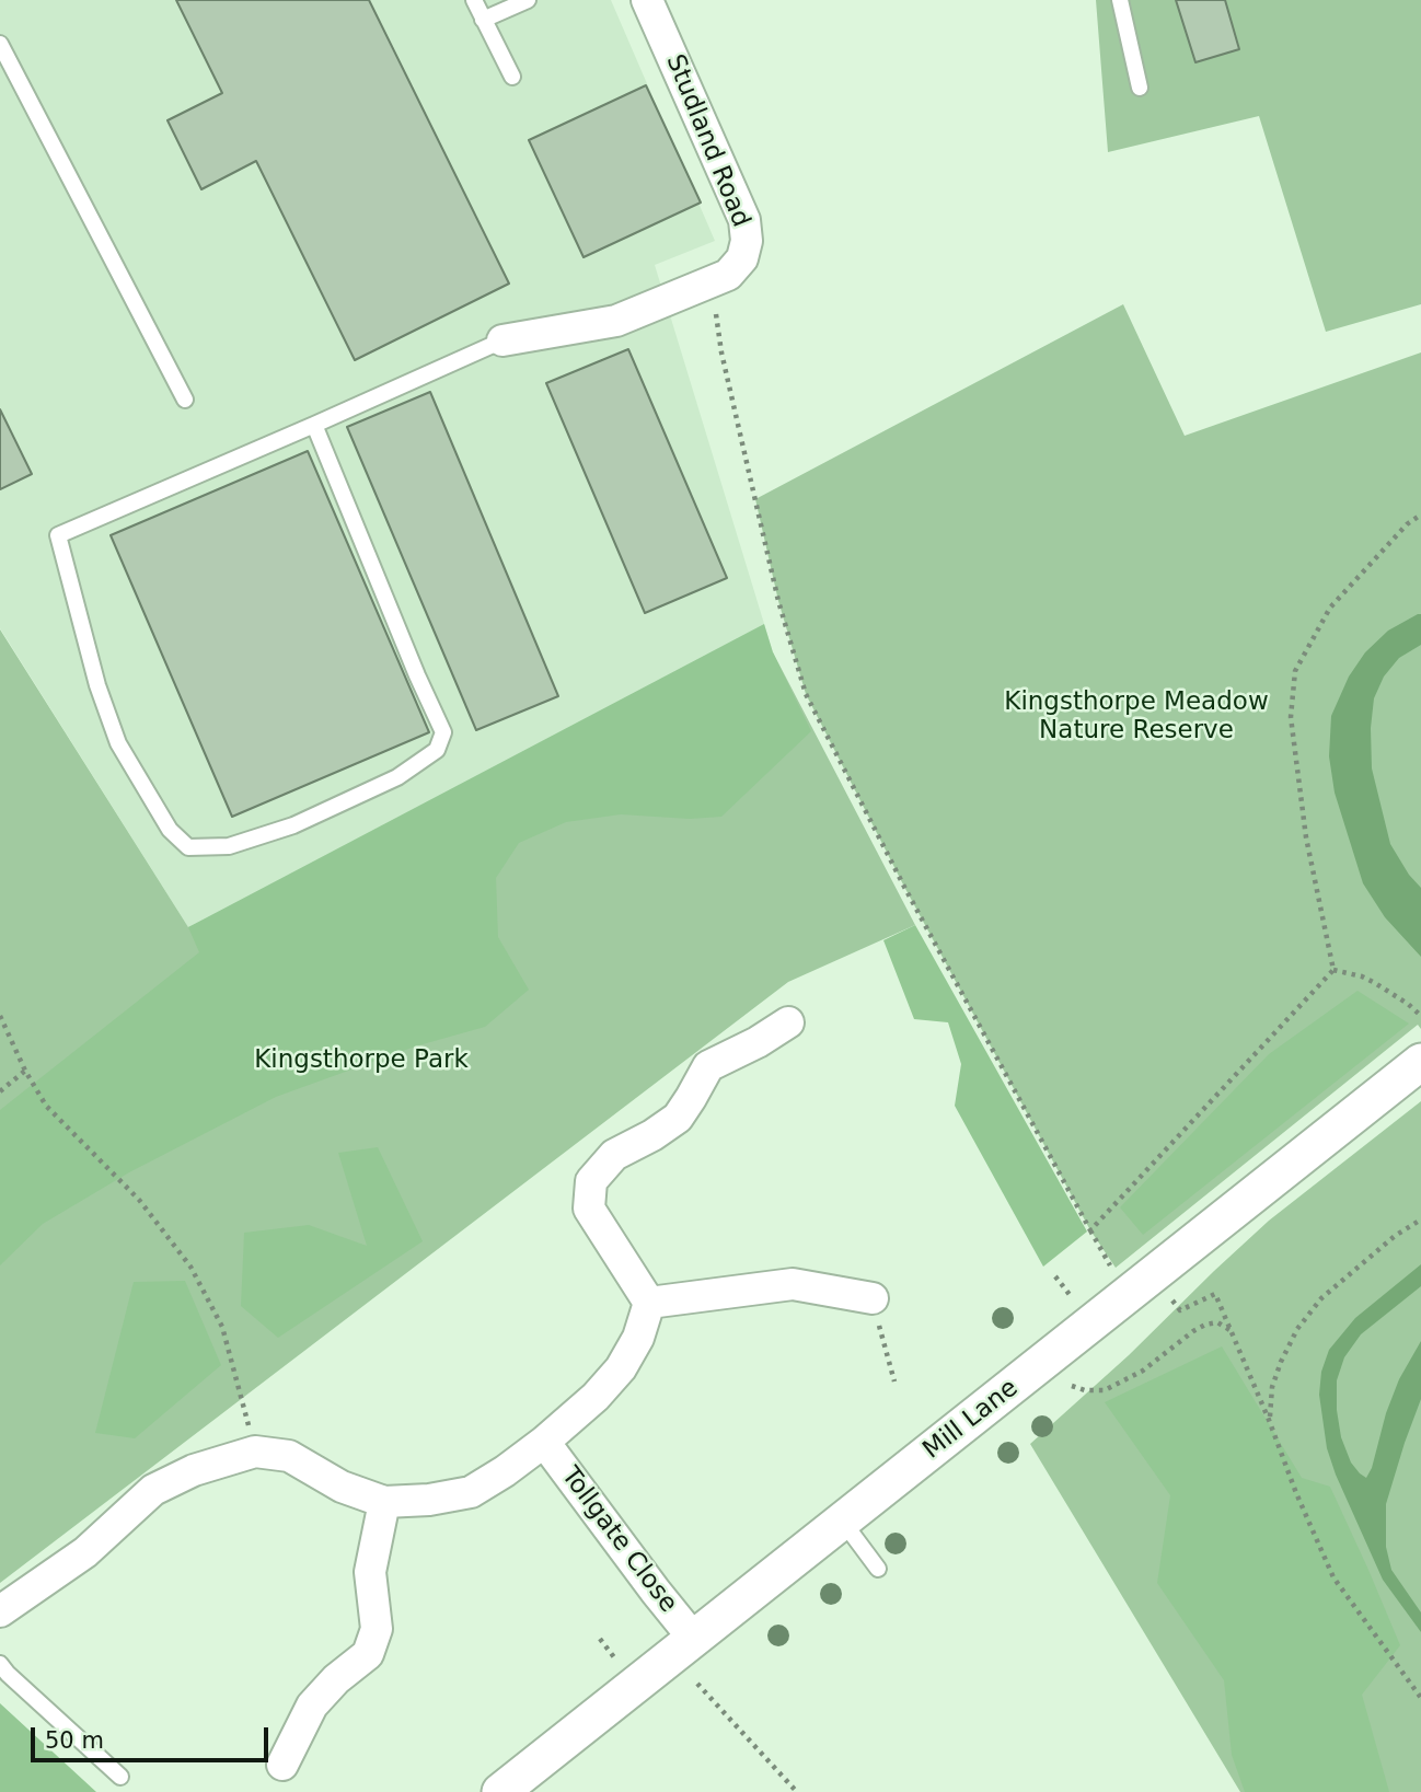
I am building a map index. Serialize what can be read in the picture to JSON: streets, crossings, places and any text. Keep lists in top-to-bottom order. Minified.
{"streets":{"street":["Studland Road","Mill Lane","Tollgate Close"]},"crossings":[["Mill Lane","Tollgate Close"]],"parks":["Kingsthorpe Meadow Nature Reserve","Kingsthorpe Park"],"scale_bar":"50 m"}
